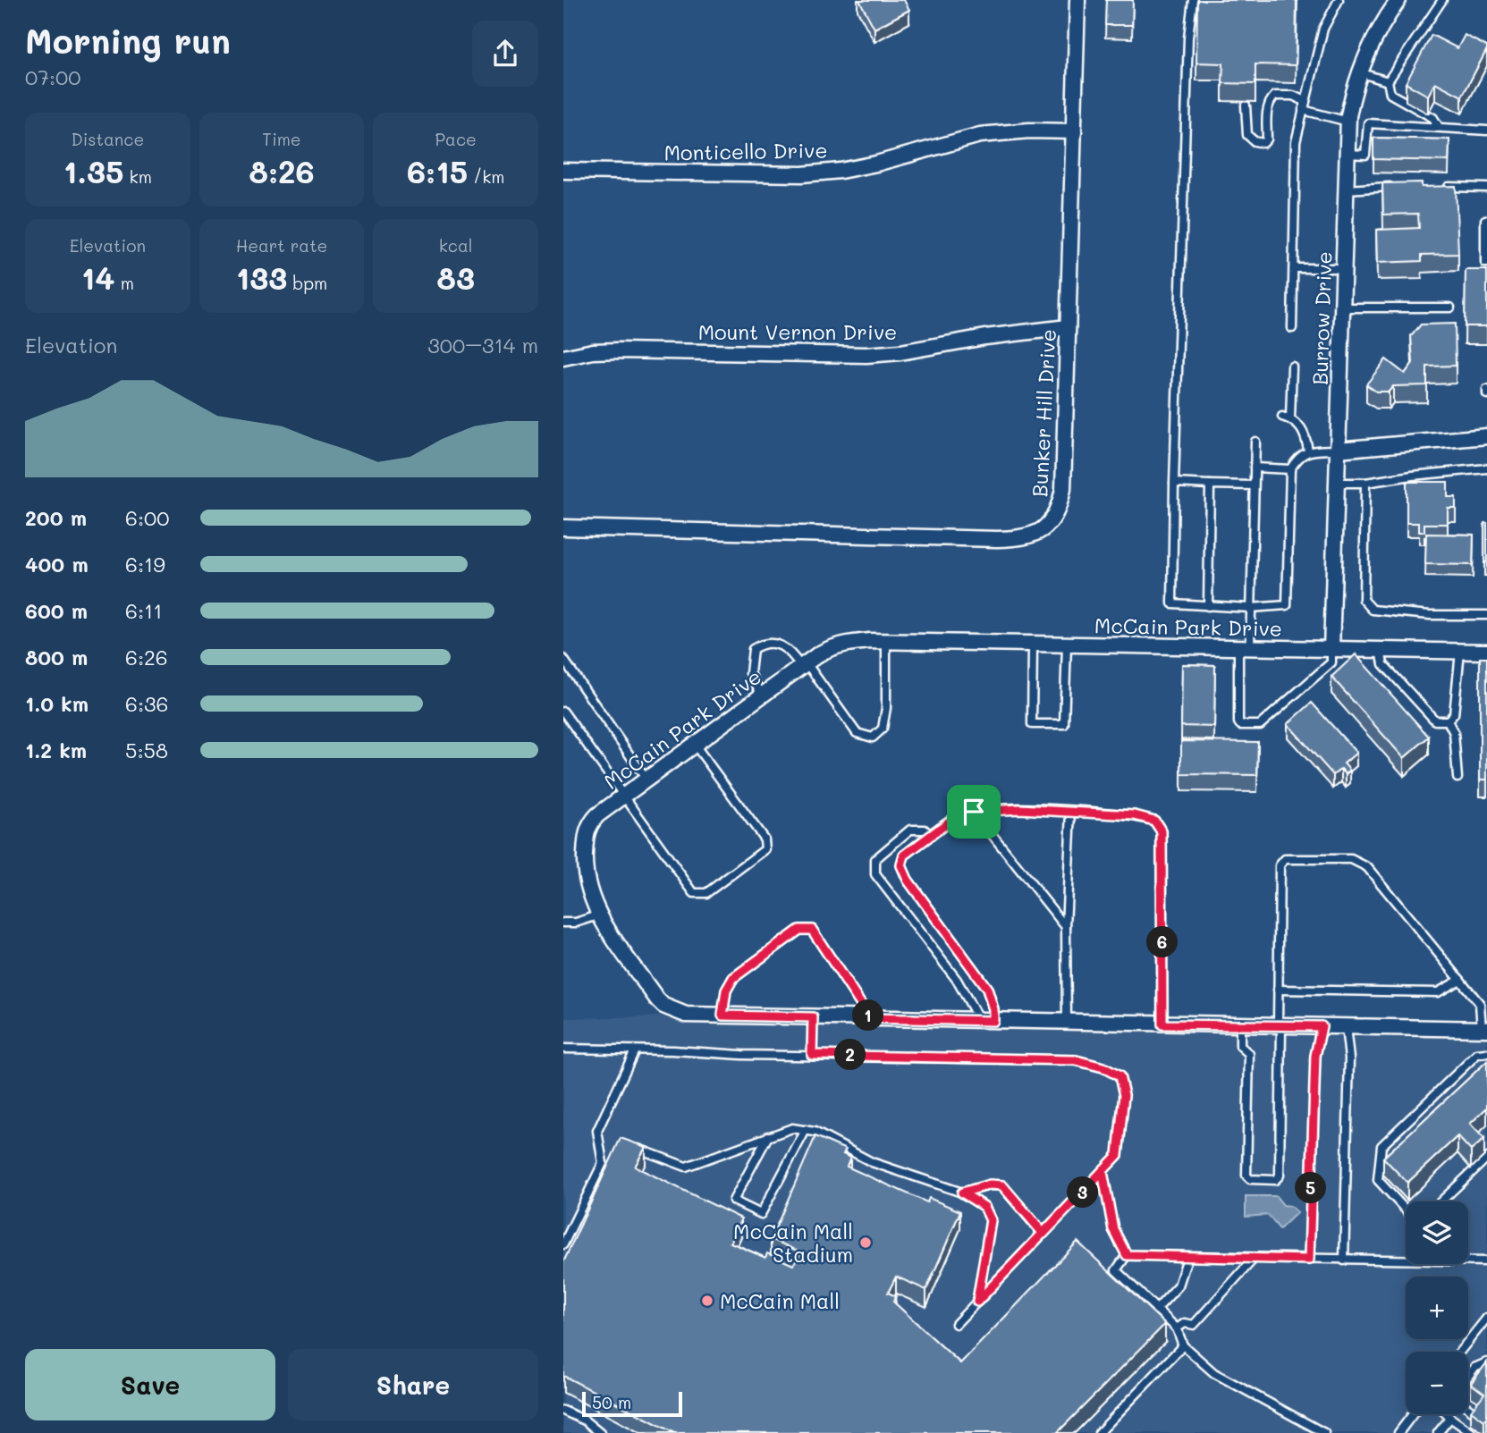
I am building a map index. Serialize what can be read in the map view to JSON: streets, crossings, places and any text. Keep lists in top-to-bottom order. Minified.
{"streets":{"street":["Monticello Drive","Burrow Drive","Mount Vernon Drive","Bunker Hill Drive","McCain Park Drive"]},"crossings":[["Monticello Drive","Bunker Hill Drive"],["Burrow Drive","McCain Park Drive"],["Mount Vernon Drive","Bunker Hill Drive"]],"places":["McCain Mall Stadium","McCain Mall"],"scale_bar":"50 m","page":{"heading":["Morning run","07:00"],"stats":[["Distance","1.35 km"],["Time","8:26"],["Pace","6:15 /km"],["Elevation","14 m"],["Heart rate","133 bpm"],["kcal","83"]],"chart":["Elevation","300–314 m"],"list":[{"name":"200 m","note":"6:00"},{"name":"400 m","note":"6:19"},{"name":"600 m","note":"6:11"},{"name":"800 m","note":"6:26"},{"name":"1.0 km","note":"6:36"},{"name":"1.2 km","note":"5:58"}],"pins":["6","1","2","5","3"],"map_buttons":["+","−"],"buttons":["Save","Share"],"scale":"50 m"}}
